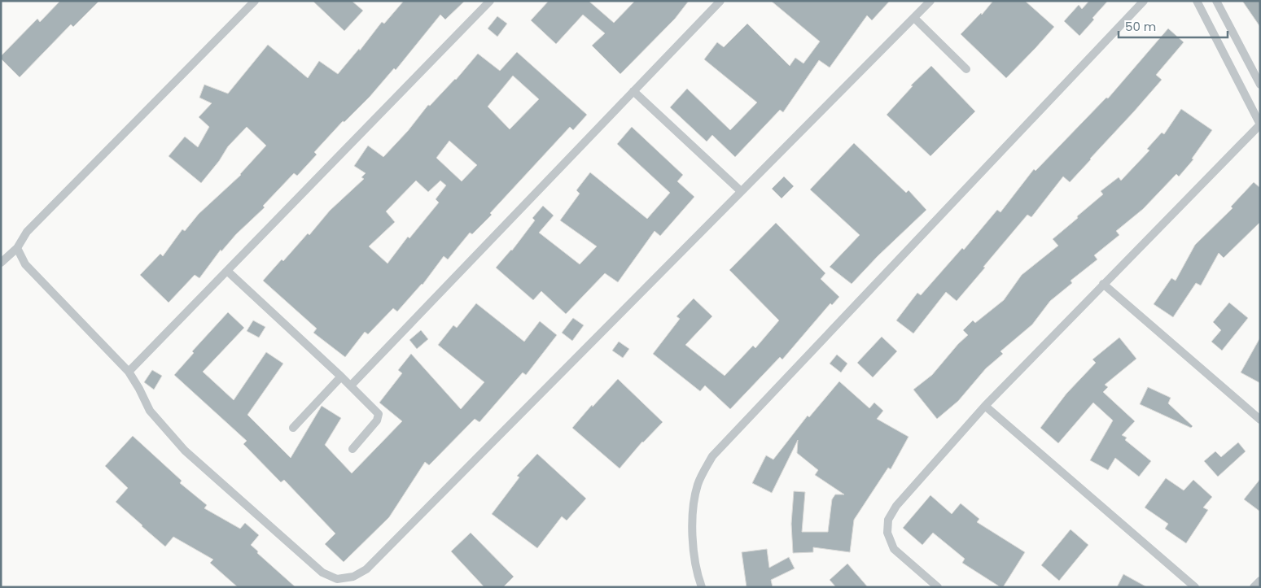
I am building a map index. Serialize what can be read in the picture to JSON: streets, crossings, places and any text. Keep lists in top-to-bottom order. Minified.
{"scale_bar":"50 m"}
